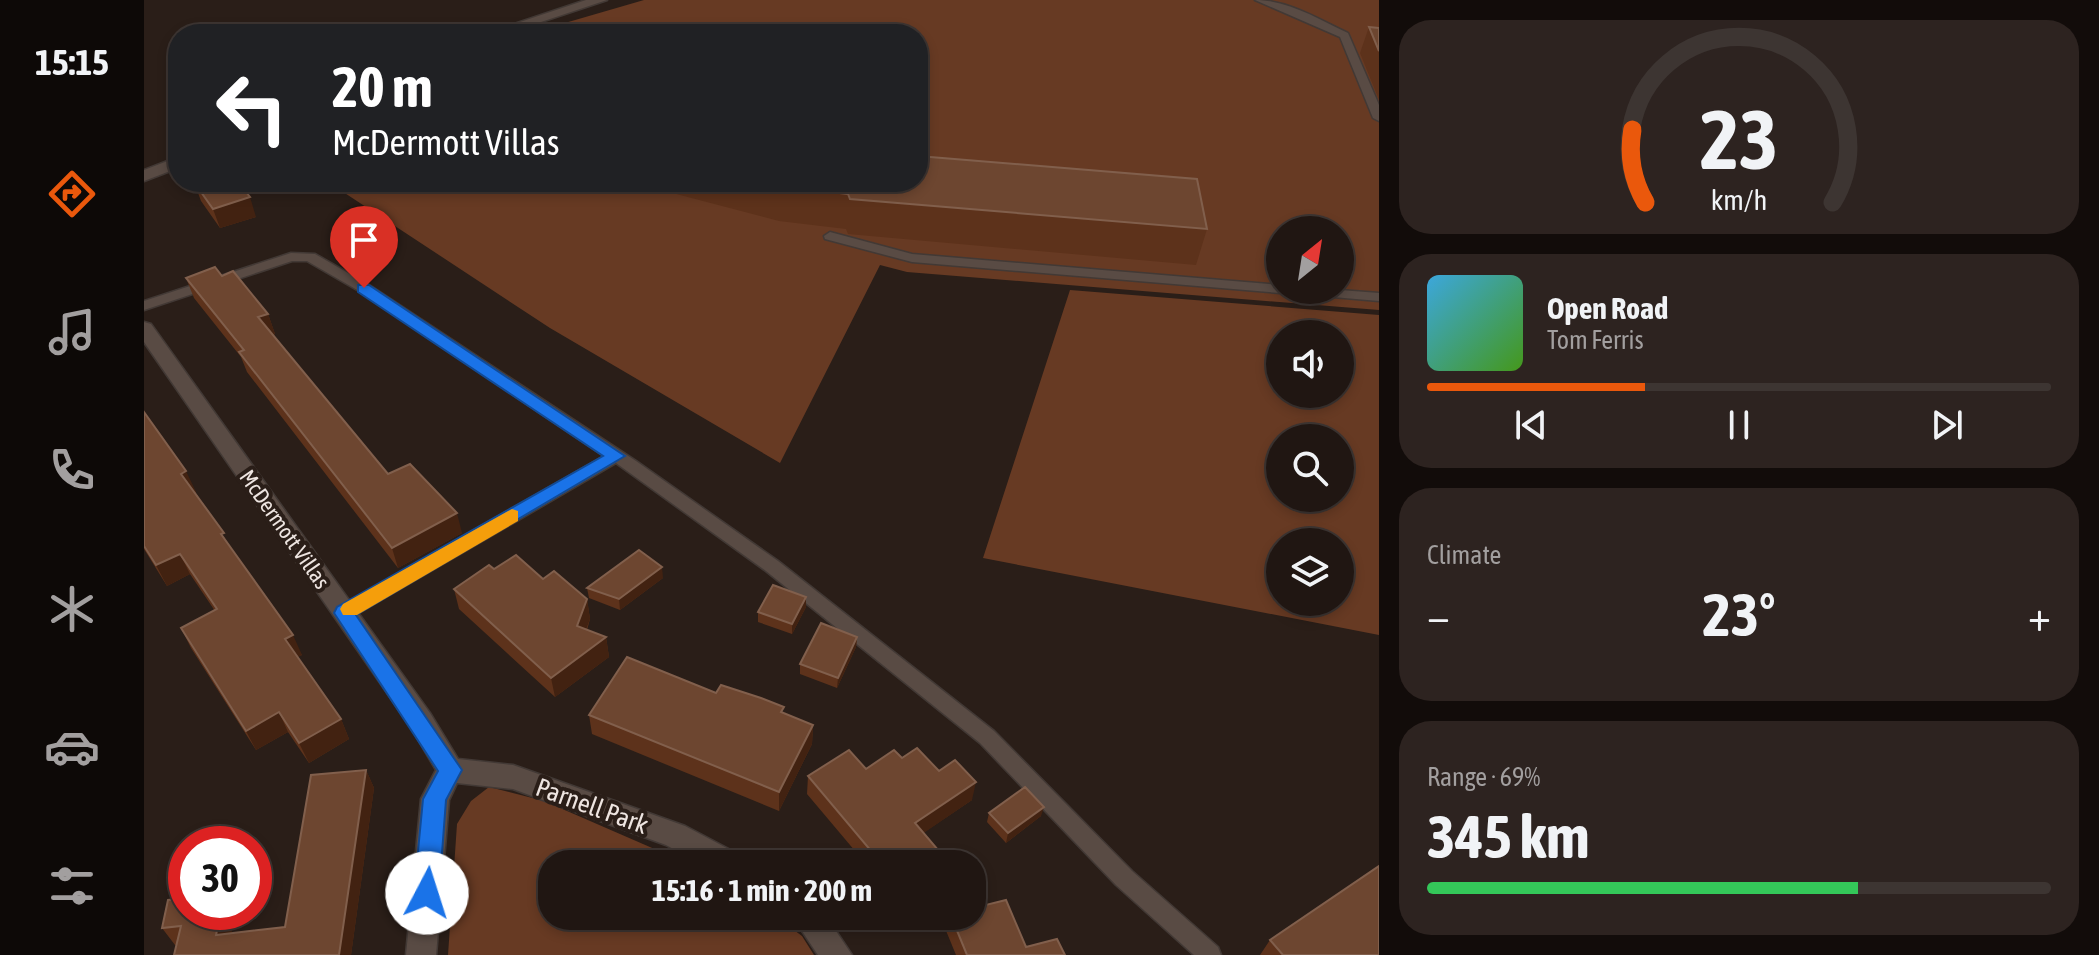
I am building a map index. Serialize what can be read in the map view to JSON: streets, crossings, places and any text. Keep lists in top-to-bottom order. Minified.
{"streets":{"street":["McDermott Villas","Parnell Park"]},"crossings":[["McDermott Villas","Parnell Park"]],"north":"top right","page":{"tabs":"15:15","turn":["20 m","McDermott Villas"],"song":["Open Road","Tom Ferris"],"tile":["Climate",["Range · 69%","345 km"]],"heat":["−","23°","+"],"limit":"30","trip":"15:16 · 1 min · 200 m","gauge":["23","km/h"]}}
